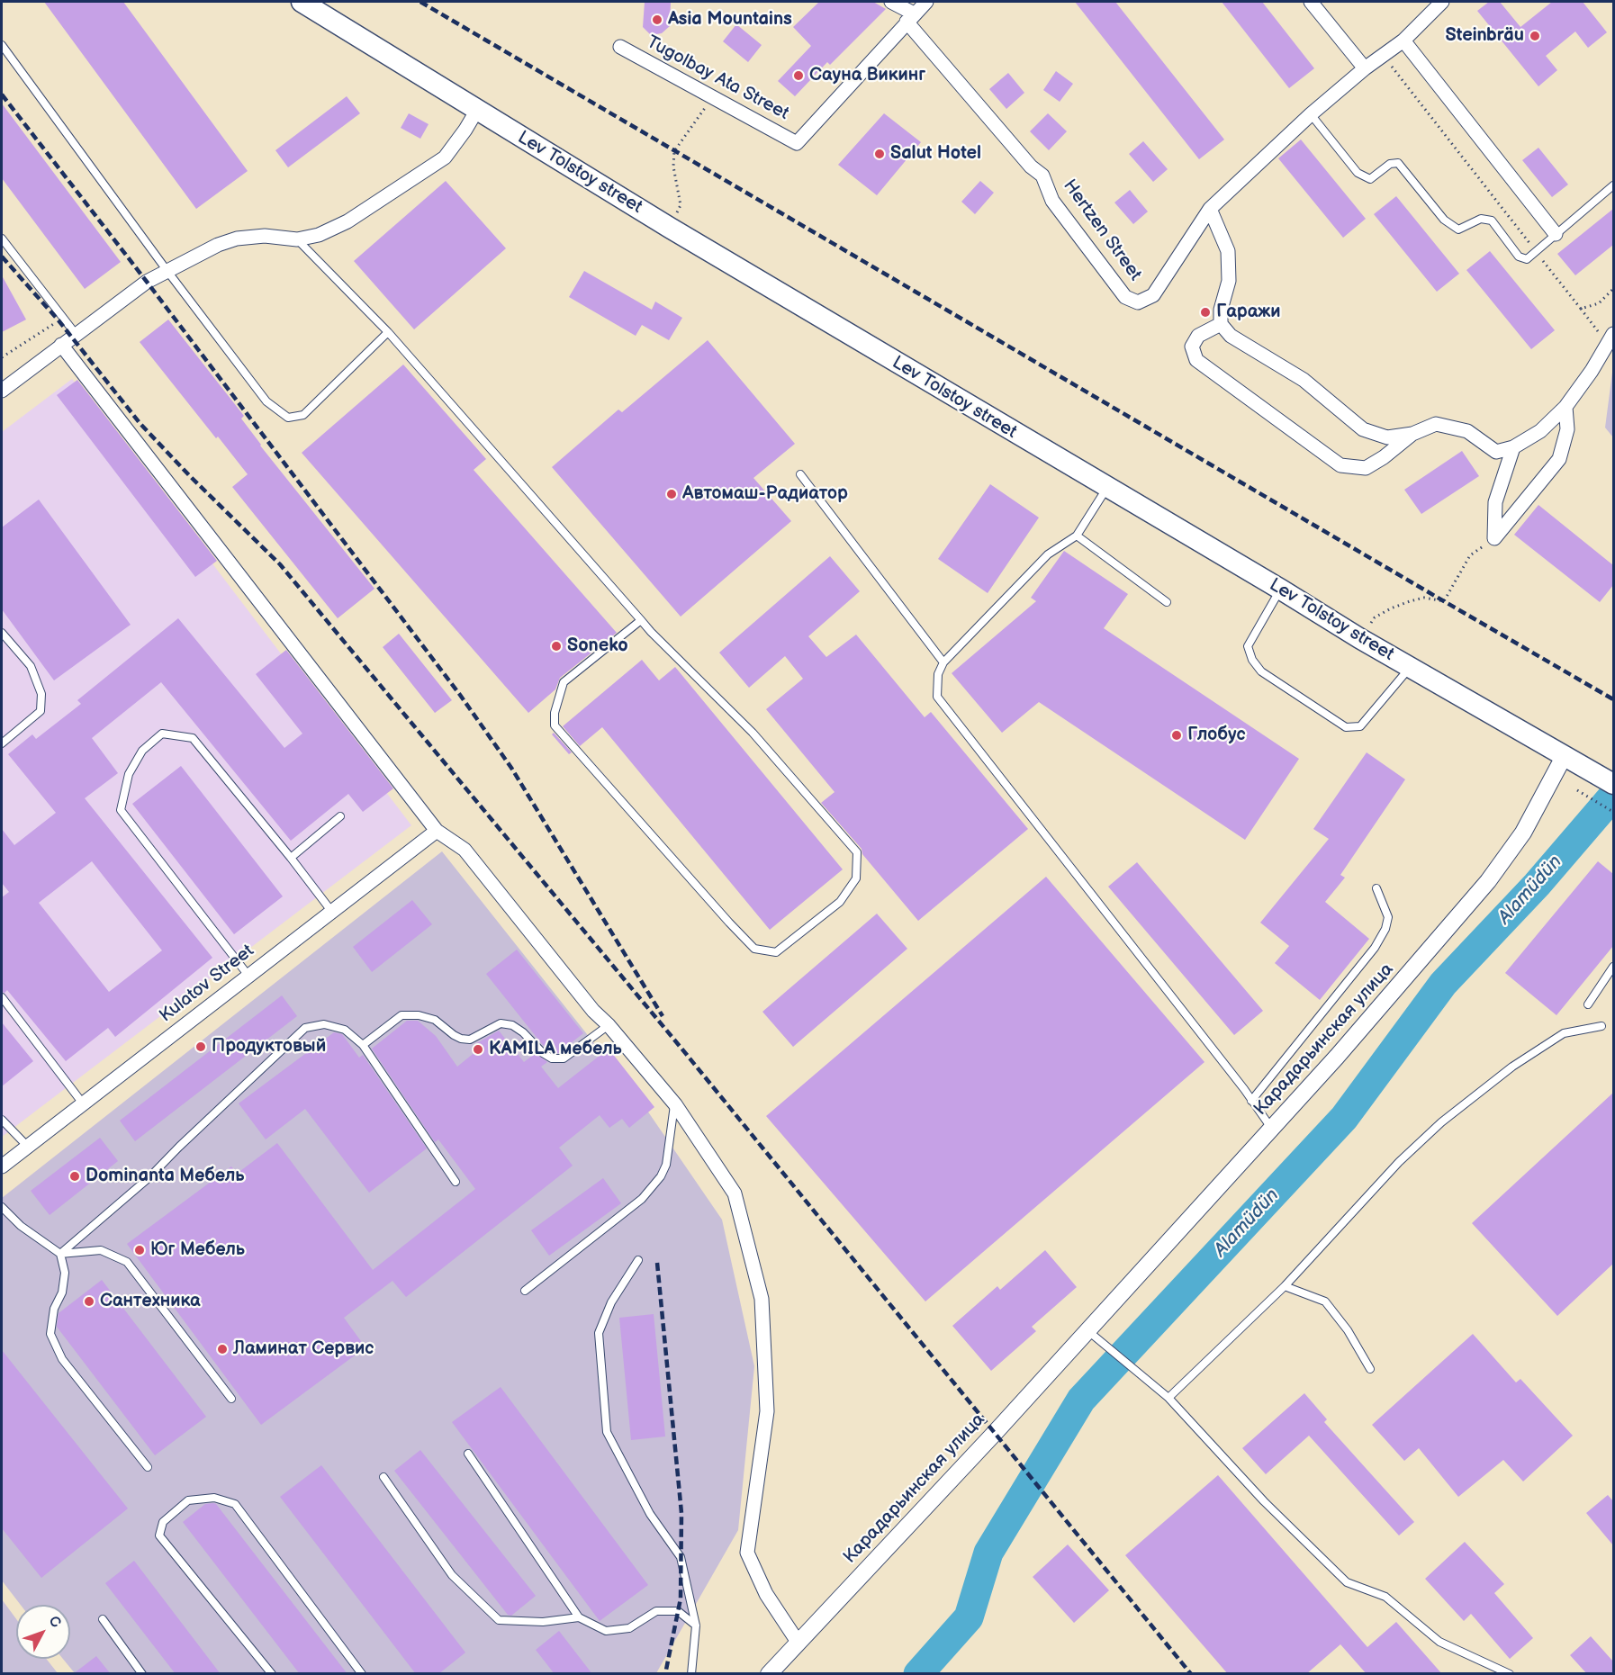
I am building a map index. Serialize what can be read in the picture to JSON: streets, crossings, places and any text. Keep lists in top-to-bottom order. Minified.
{"streets":{"main road":["Lev Tolstoy street"],"street":["Tugolbay Ata Street","Hertzen Street","Kulatov Street","Карадарьинская улица"]},"crossings":[["Tugolbay Ata Street","Hertzen Street"],["Lev Tolstoy street","Карадарьинская улица"]],"water":["Alamüdün"],"places":["Asia Mountains","Steinbräu","Сауна Викинг","Salut Hotel","Гаражи","Автомаш-Радиатор","Soneko","Глобус","Продуктовый","KAMILA мебель","Dominanta Мебель","Юг Мебель","Сантехника","Ламинат Сервис"],"north":"top right"}
